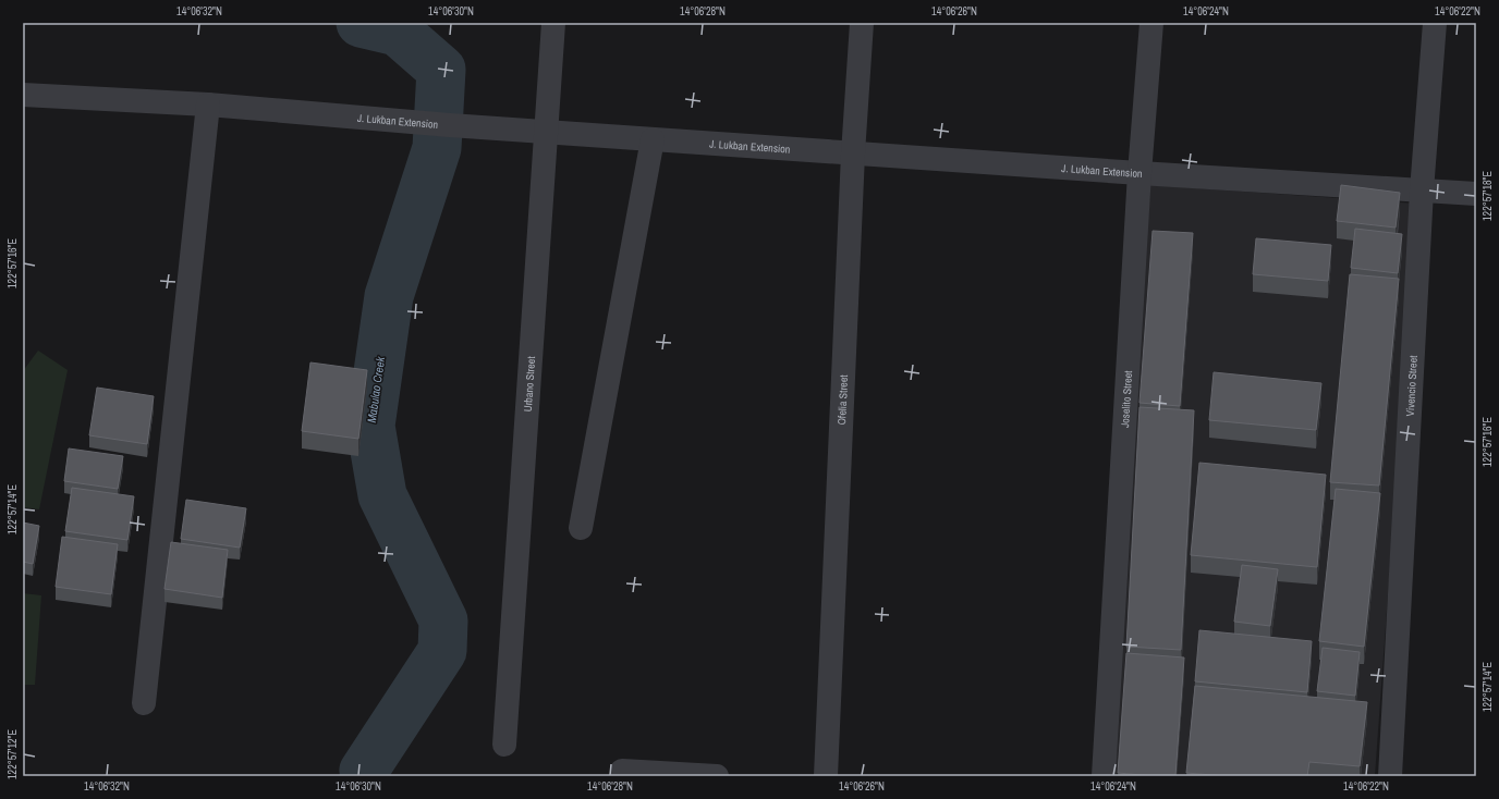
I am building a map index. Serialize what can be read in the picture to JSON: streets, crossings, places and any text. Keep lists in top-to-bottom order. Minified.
{"streets":{"street":["J. Lukban Extension","Urbano Street","Vivencio Street","Ofelia Street","Joselito Street"]},"crossings":[["J. Lukban Extension","Urbano Street"],["J. Lukban Extension","Vivencio Street"],["J. Lukban Extension","Ofelia Street"],["J. Lukban Extension","Joselito Street"]],"water":["Mabulao Creek"],"coordinates":["14°06'32\"N","14°06'30\"N","14°06'28\"N","14°06'26\"N","14°06'24\"N","14°06'22\"N","122°57'18\"E","122°57'16\"E","122°57'14\"E","122°57'12\"E"]}
